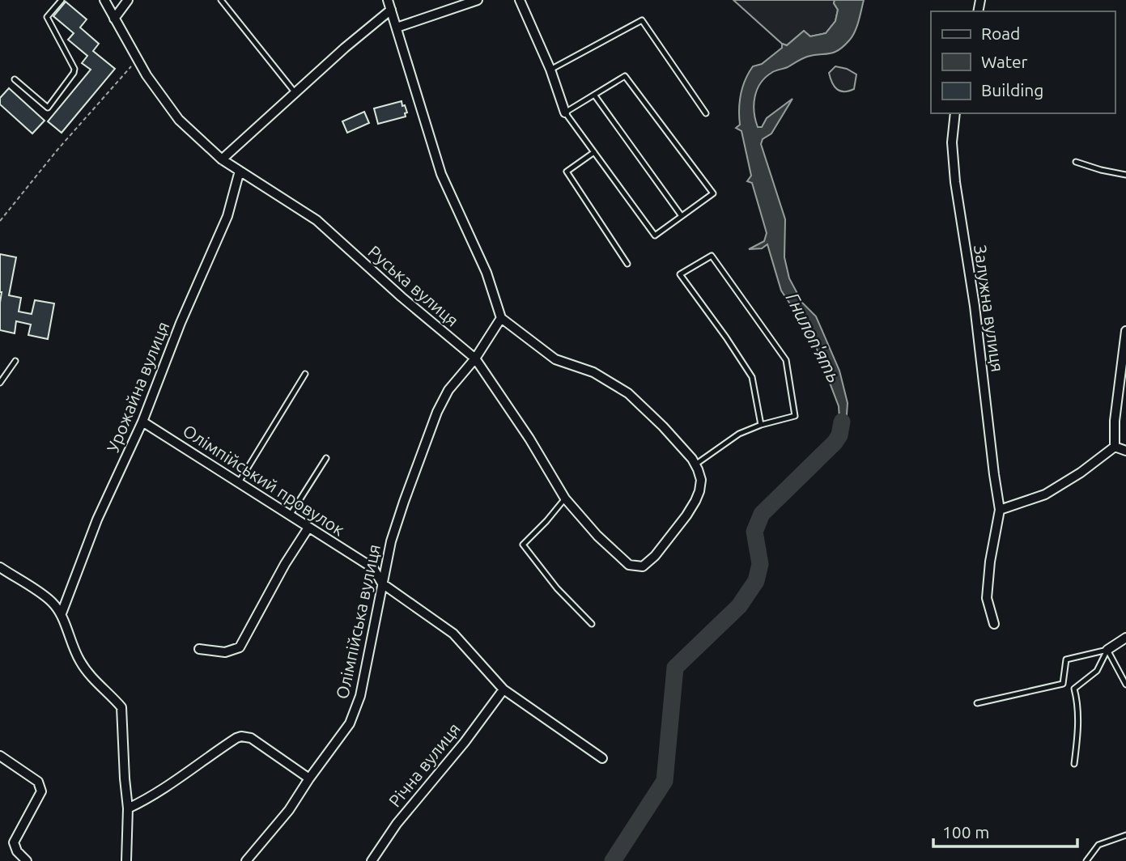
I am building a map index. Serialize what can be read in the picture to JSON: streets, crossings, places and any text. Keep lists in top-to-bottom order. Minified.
{"streets":{"street":["Руська вулиця","Залужна вулиця","Урожайна вулиця","Олімпійський провулок","Олімпійська вулиця","Річна вулиця"]},"crossings":[["Руська вулиця","Урожайна вулиця"],["Руська вулиця","Олімпійська вулиця"],["Урожайна вулиця","Олімпійський провулок"],["Олімпійський провулок","Олімпійська вулиця"],["Олімпійський провулок","Річна вулиця"]],"water":["Гнилоп'ять"],"legend":["Road","Water","Building"],"scale_bar":"100 m"}
